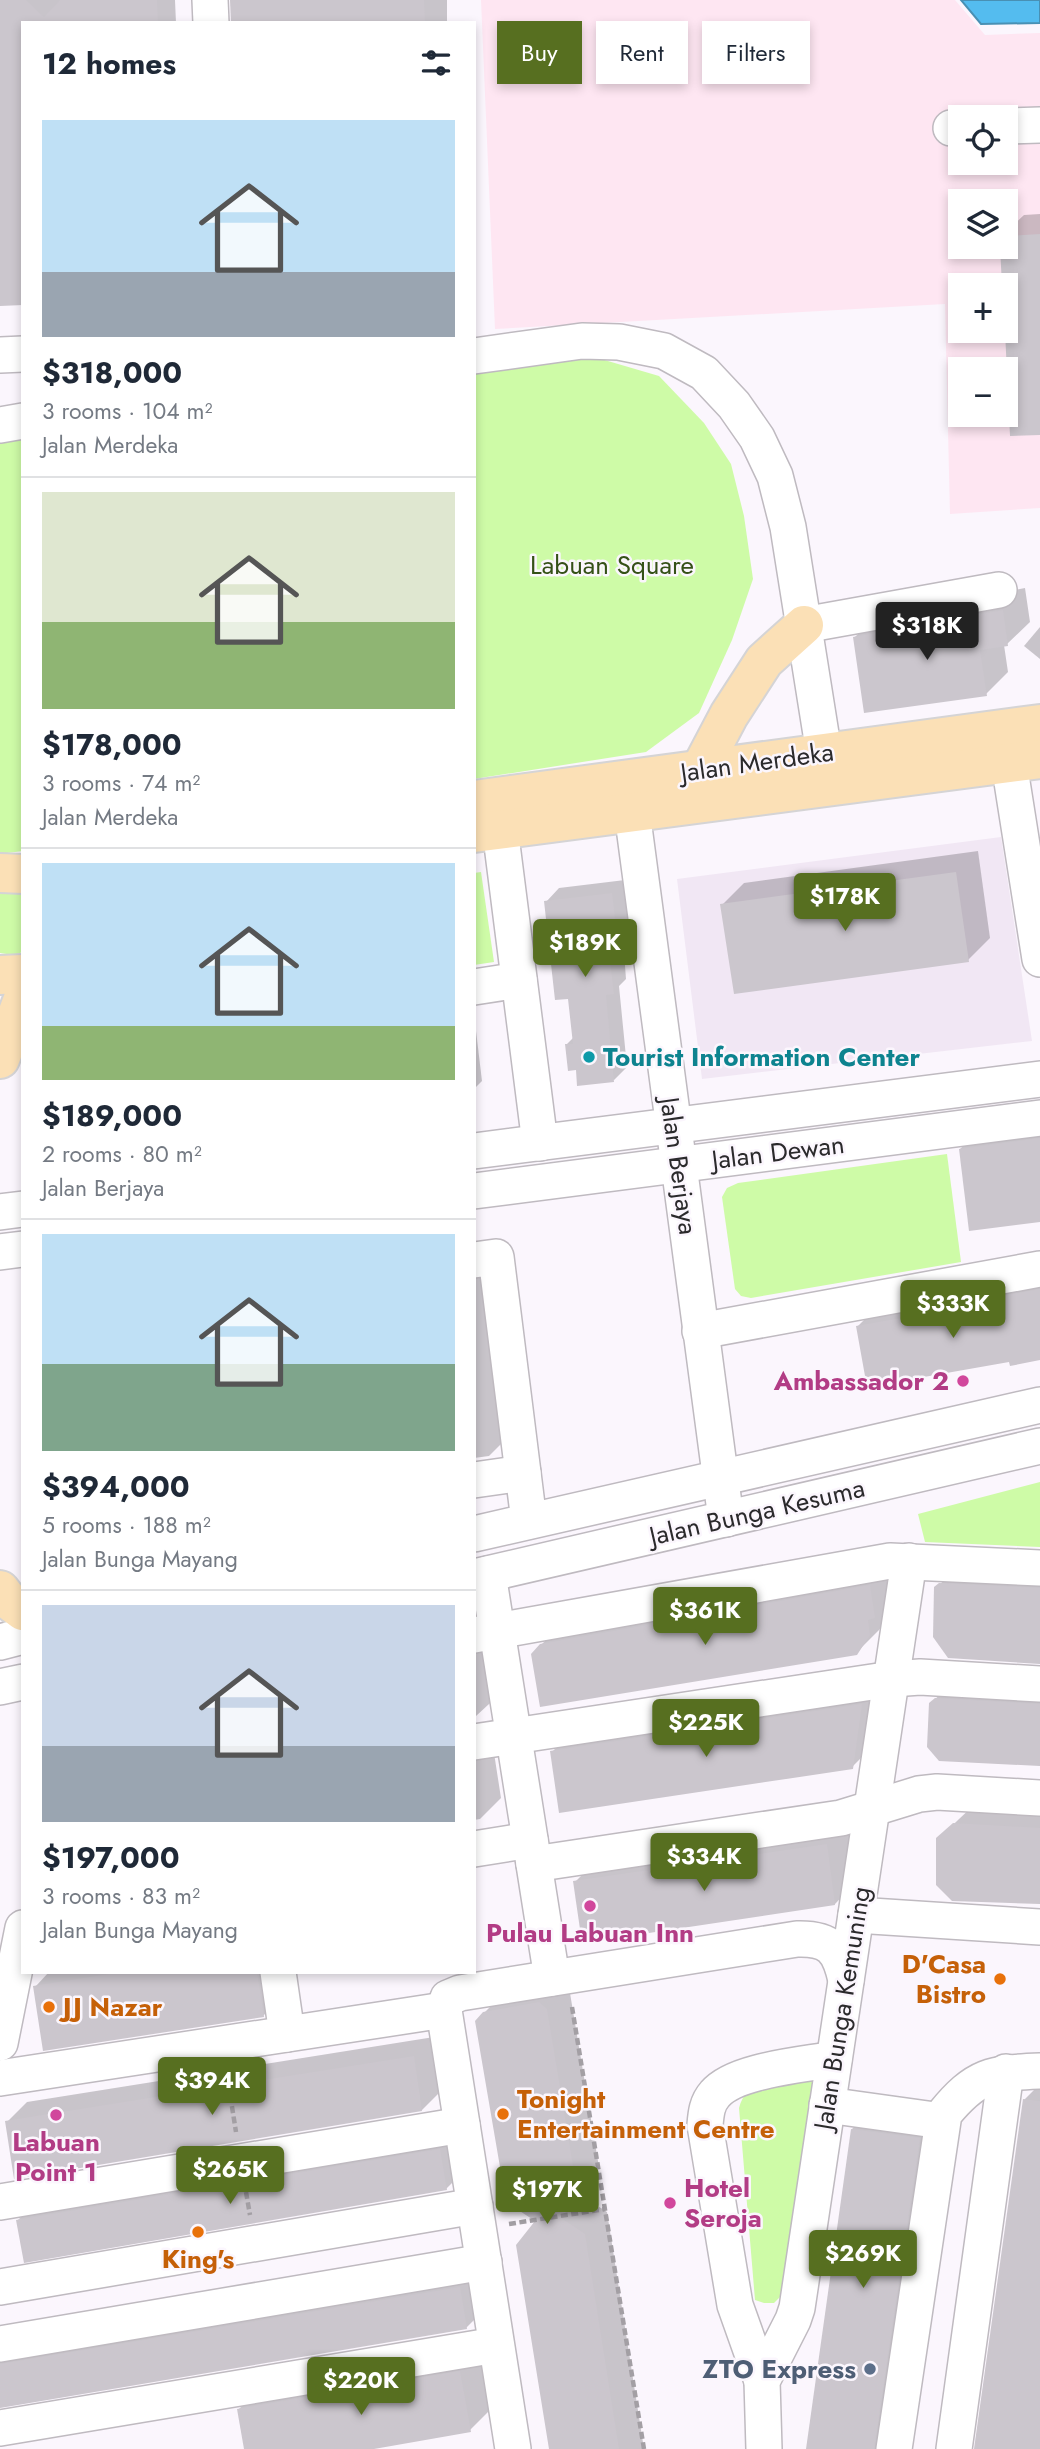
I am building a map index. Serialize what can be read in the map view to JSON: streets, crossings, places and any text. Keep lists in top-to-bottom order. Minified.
{"streets":{"main road":["Jalan Merdeka"],"street":["Jalan Dewan","Jalan Berjaya","Jalan Bunga Kesuma","Jalan Bunga Kemuning"]},"crossings":[["Jalan Merdeka","Jalan Berjaya"],["Jalan Dewan","Jalan Berjaya"],["Jalan Berjaya","Jalan Bunga Kesuma"]],"parks":["Labuan Square"],"places":["Tourist Information Center","Ambassador 2","Pulau Labuan Inn","D'Casa Bistro","JJ Nazar","Tonight Entertainment Centre","Labuan Point 1","Hotel Seroja","King's","ZTO Express"],"page":{"chip":["Buy","Rent","Filters"],"heading":"12 homes","map_buttons":["+","−"],"list":[{"name":"$318,000","note":"3 rooms · 104 m² · Jalan Merdeka"},{"name":"$178,000","note":"3 rooms · 74 m² · Jalan Merdeka"},{"name":"$189,000","note":"2 rooms · 80 m² · Jalan Berjaya"},{"name":"$394,000","note":"5 rooms · 188 m² · Jalan Bunga Mayang"},{"name":"$197,000","note":"3 rooms · 83 m² · Jalan Bunga Mayang"}],"price":["$318K","$178K","$189K","$333K","$361K","$225K","$334K","$394K","$265K","$197K","$269K","$220K"]}}
